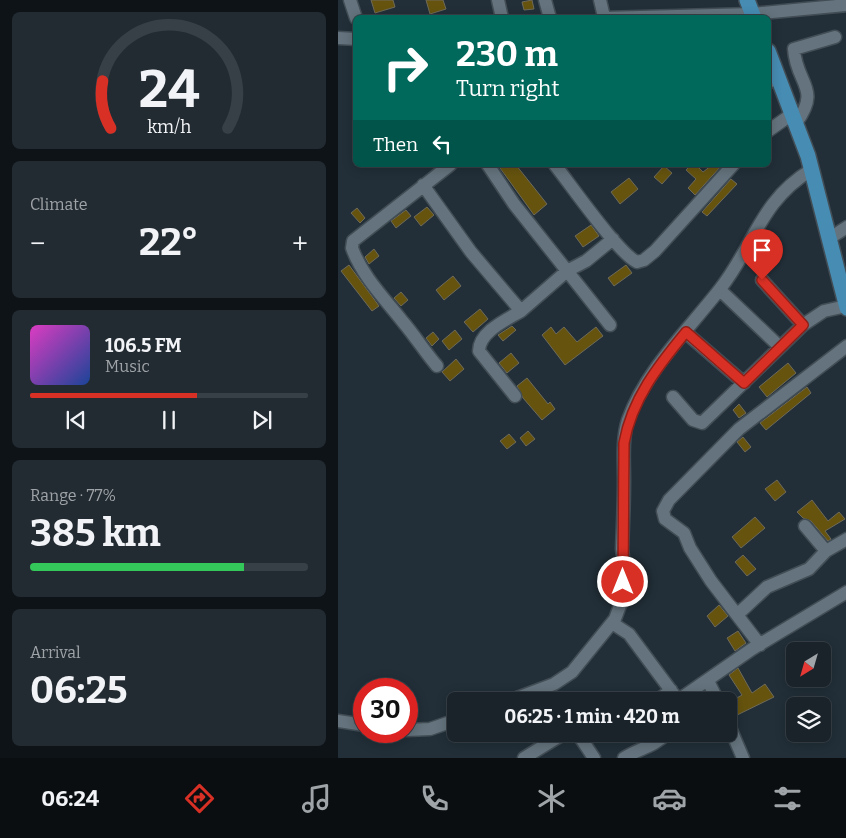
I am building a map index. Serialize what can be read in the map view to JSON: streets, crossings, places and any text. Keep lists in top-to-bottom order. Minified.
{"north":"bottom left","page":{"turn":["230 m","Turn right"],"then":"Then","tile":["Climate",["Range · 77%","385 km"],["Arrival","06:25"]],"heat":["−","22°","+"],"song":["106.5 FM","Music"],"limit":"30","trip":"06:25 · 1 min · 420 m","tabs":"06:24","gauge":["24","km/h"]}}
